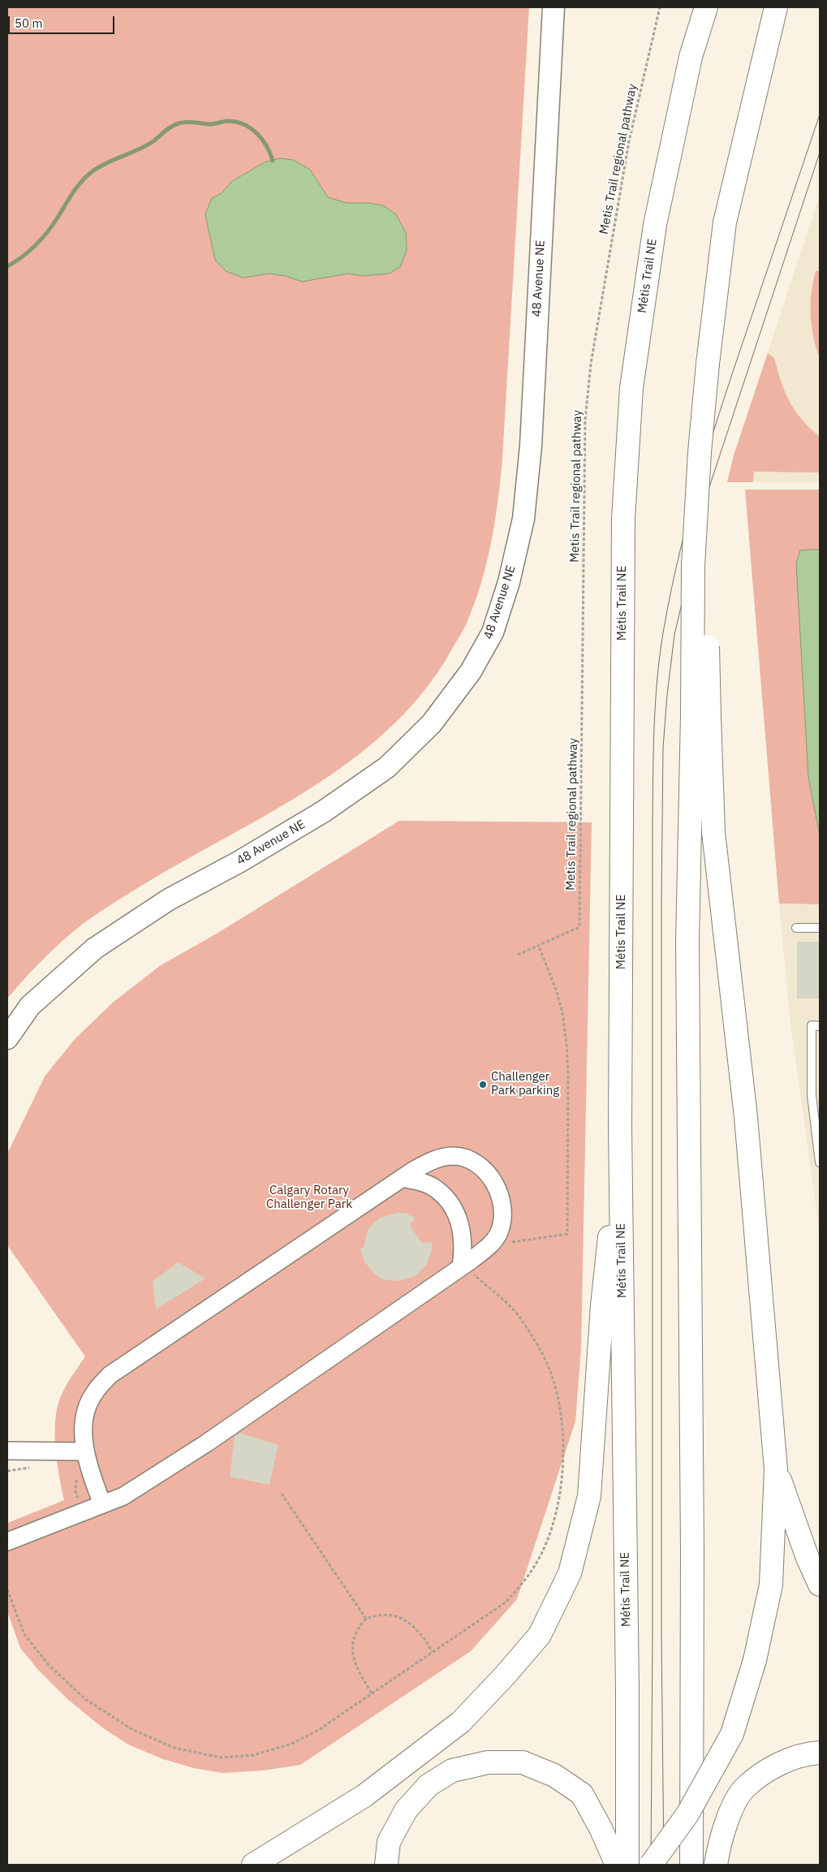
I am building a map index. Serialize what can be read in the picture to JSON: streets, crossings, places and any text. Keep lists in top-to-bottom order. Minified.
{"streets":{"main road":["Métis Trail NE"],"street":["48 Avenue NE"],"path":["Metis Trail regional pathway"]},"parks":["Calgary Rotary Challenger Park"],"places":["Challenger Park parking"],"scale_bar":"50 m"}
